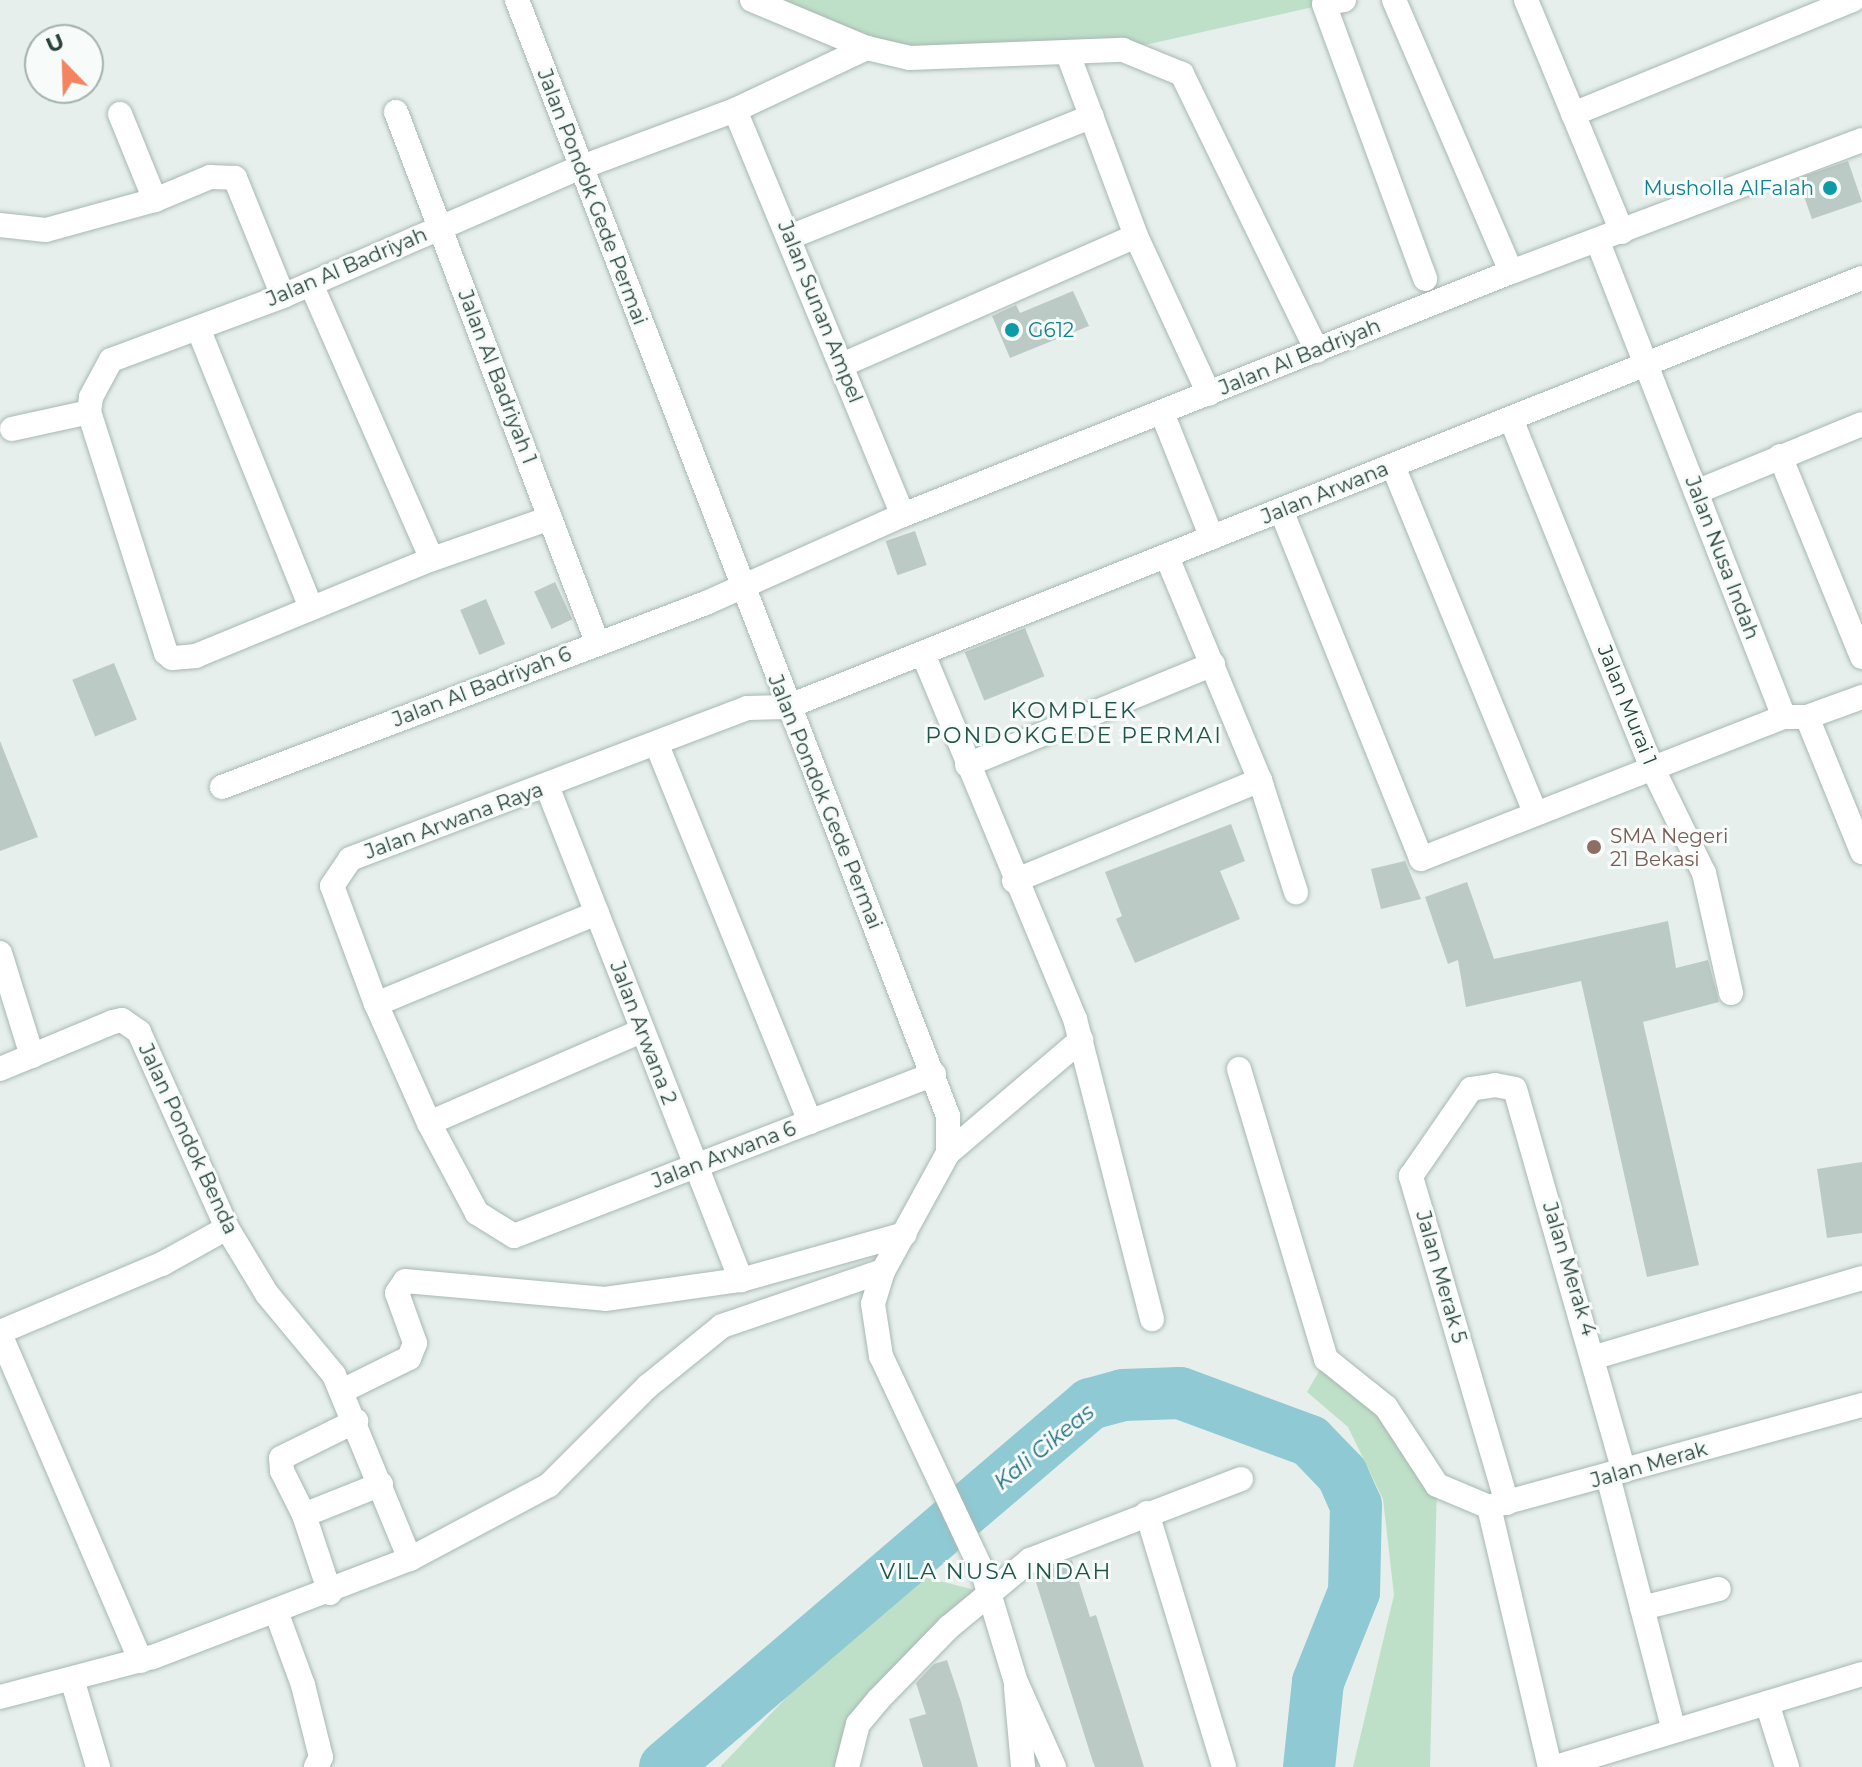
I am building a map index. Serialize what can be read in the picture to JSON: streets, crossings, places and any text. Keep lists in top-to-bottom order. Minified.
{"streets":{"street":["Jalan Pondok Gede Permai","Jalan Al Badriyah","Jalan Sunan Ampel","Jalan Al Badriyah 1","Jalan Arwana","Jalan Nusa Indah","Jalan Al Badriyah 6","Jalan Murai 1","Jalan Arwana Raya","Jalan Arwana 2","Jalan Pondok Benda","Jalan Arwana 6","Jalan Merak 4","Jalan Merak 5","Jalan Merak"]},"crossings":[["Jalan Pondok Gede Permai","Jalan Al Badriyah"],["Jalan Pondok Gede Permai","Jalan Arwana"],["Jalan Pondok Gede Permai","Jalan Al Badriyah 6"],["Jalan Pondok Gede Permai","Jalan Arwana Raya"],["Jalan Pondok Gede Permai","Jalan Arwana 6"],["Jalan Al Badriyah","Jalan Sunan Ampel"],["Jalan Al Badriyah","Jalan Al Badriyah 1"],["Jalan Al Badriyah","Jalan Nusa Indah"],["Jalan Al Badriyah","Jalan Al Badriyah 6"],["Jalan Al Badriyah 1","Jalan Al Badriyah 6"],["Jalan Arwana","Jalan Nusa Indah"],["Jalan Arwana","Jalan Murai 1"],["Jalan Arwana","Jalan Arwana Raya"],["Jalan Arwana Raya","Jalan Arwana 2"],["Jalan Arwana Raya","Jalan Arwana 6"],["Jalan Arwana 2","Jalan Arwana 6"],["Jalan Merak 4","Jalan Merak 5"],["Jalan Merak 4","Jalan Merak"],["Jalan Merak 5","Jalan Merak"]],"districts":["KOMPLEK PONDOKGEDE PERMAI","VILA NUSA INDAH"],"water":["Kali Cikeas"],"places":["Musholla AlFalah","G612","SMA Negeri 21 Bekasi"],"north":"top left"}
